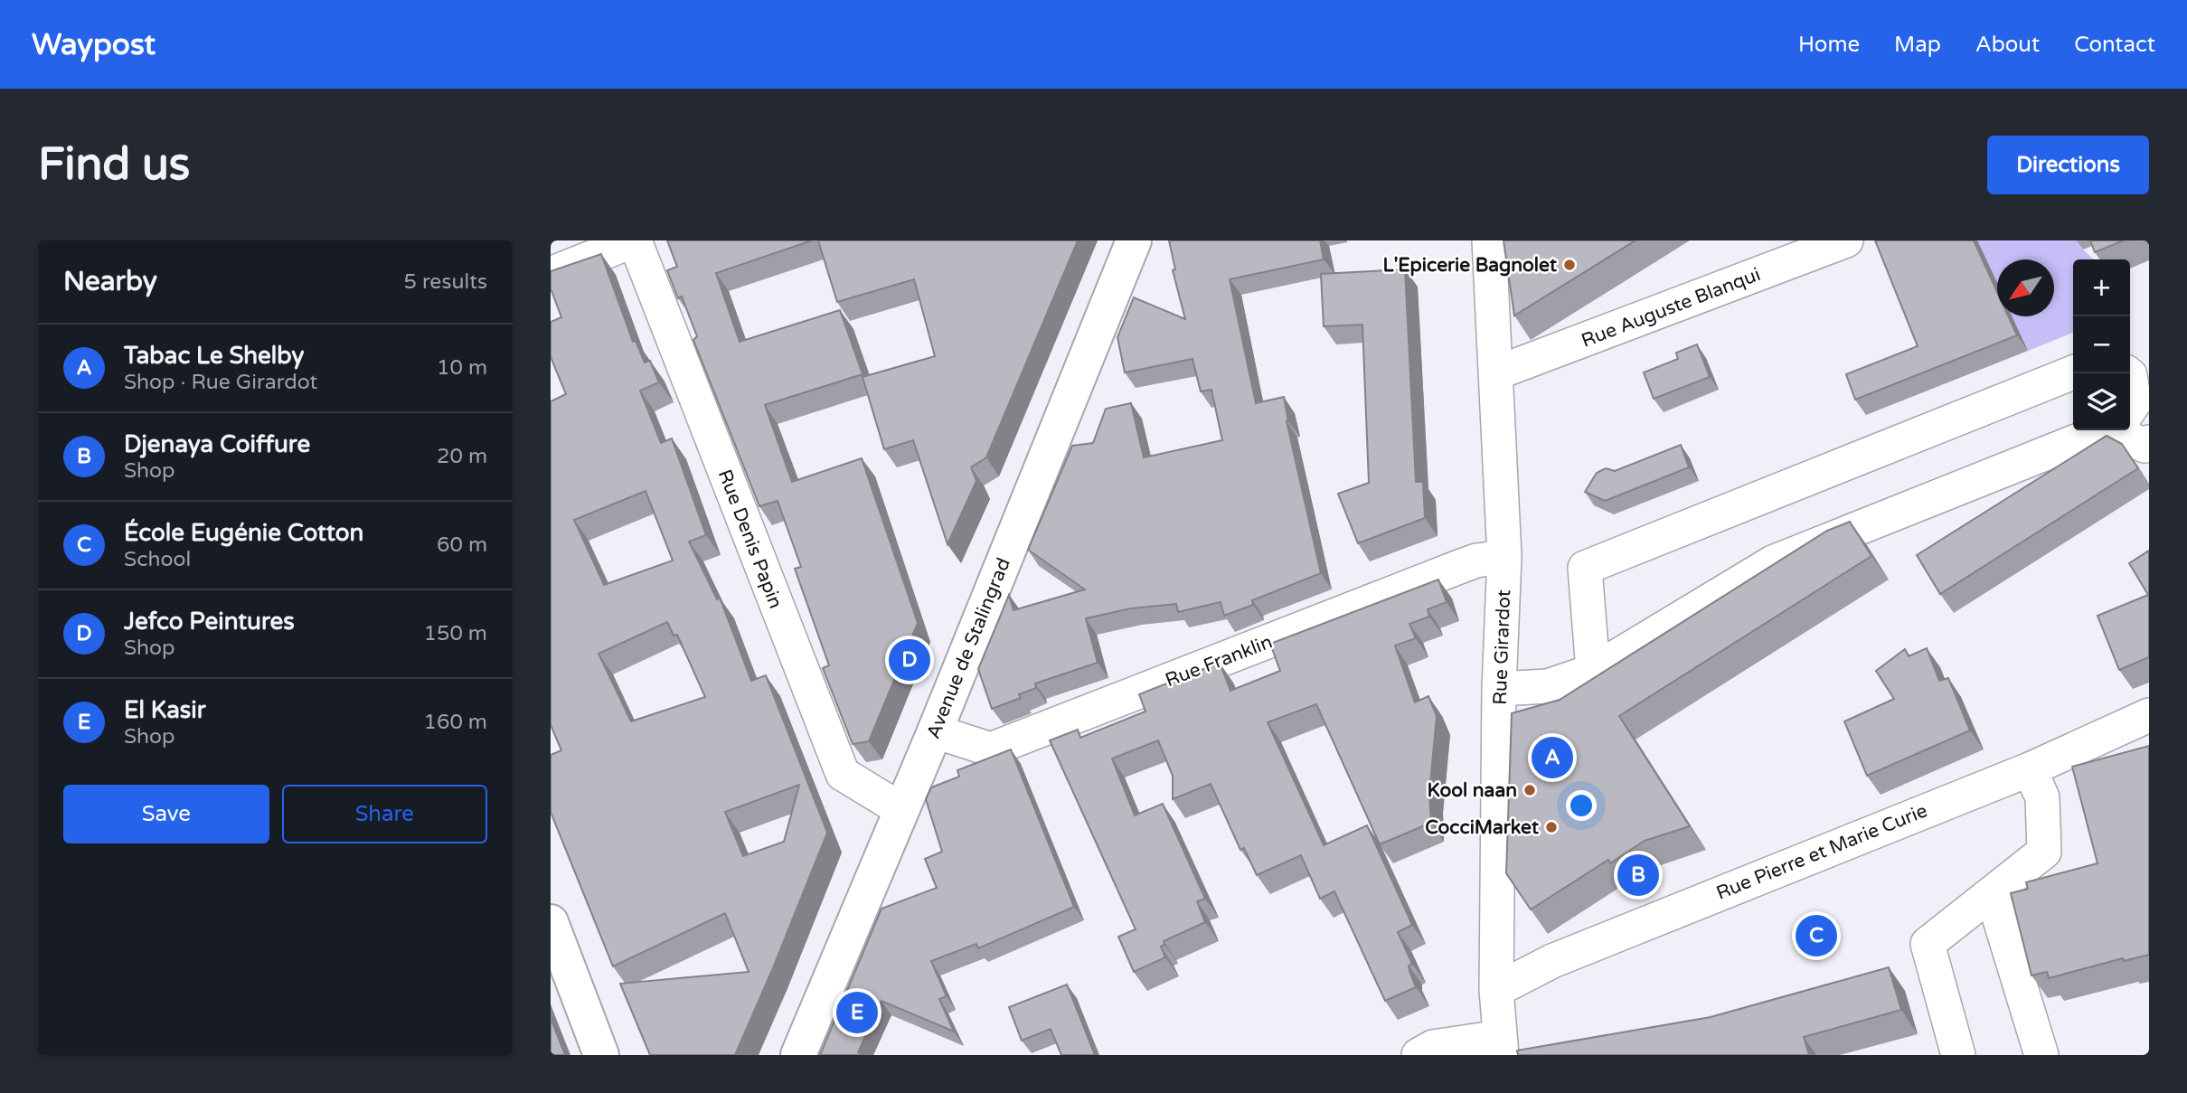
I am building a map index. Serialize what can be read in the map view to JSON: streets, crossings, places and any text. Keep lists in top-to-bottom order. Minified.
{"streets":{"main road":["Avenue de Stalingrad"],"street":["Rue Auguste Blanqui","Rue Denis Papin","Rue Girardot","Rue Franklin","Rue Pierre et Marie Curie"]},"crossings":[["Rue Auguste Blanqui","Rue Girardot"],["Rue Denis Papin","Avenue de Stalingrad"],["Rue Girardot","Rue Franklin"],["Rue Girardot","Rue Pierre et Marie Curie"],["Avenue de Stalingrad","Rue Franklin"]],"places":["L'Epicerie Bagnolet","Kool naan","CocciMarket"],"north":"bottom left","page":{"header":"Waypost","nav":["Home","Map","About","Contact"],"buttons":["Directions",["Save","Share"]],"title":"Find us","heading":["Nearby","5 results"],"map_buttons":["+","−"],"list":[{"mark":"A","name":"Tabac Le Shelby","note":"Shop · Rue Girardot","value":"10 m"},{"mark":"B","name":"Djenaya Coiffure","note":"Shop","value":"20 m"},{"mark":"C","name":"École Eugénie Cotton","note":"School","value":"60 m"},{"mark":"D","name":"Jefco Peintures","note":"Shop","value":"150 m"},{"mark":"E","name":"El Kasir","note":"Shop","value":"160 m"}],"pins":["D","A","B","C","E"]}}
